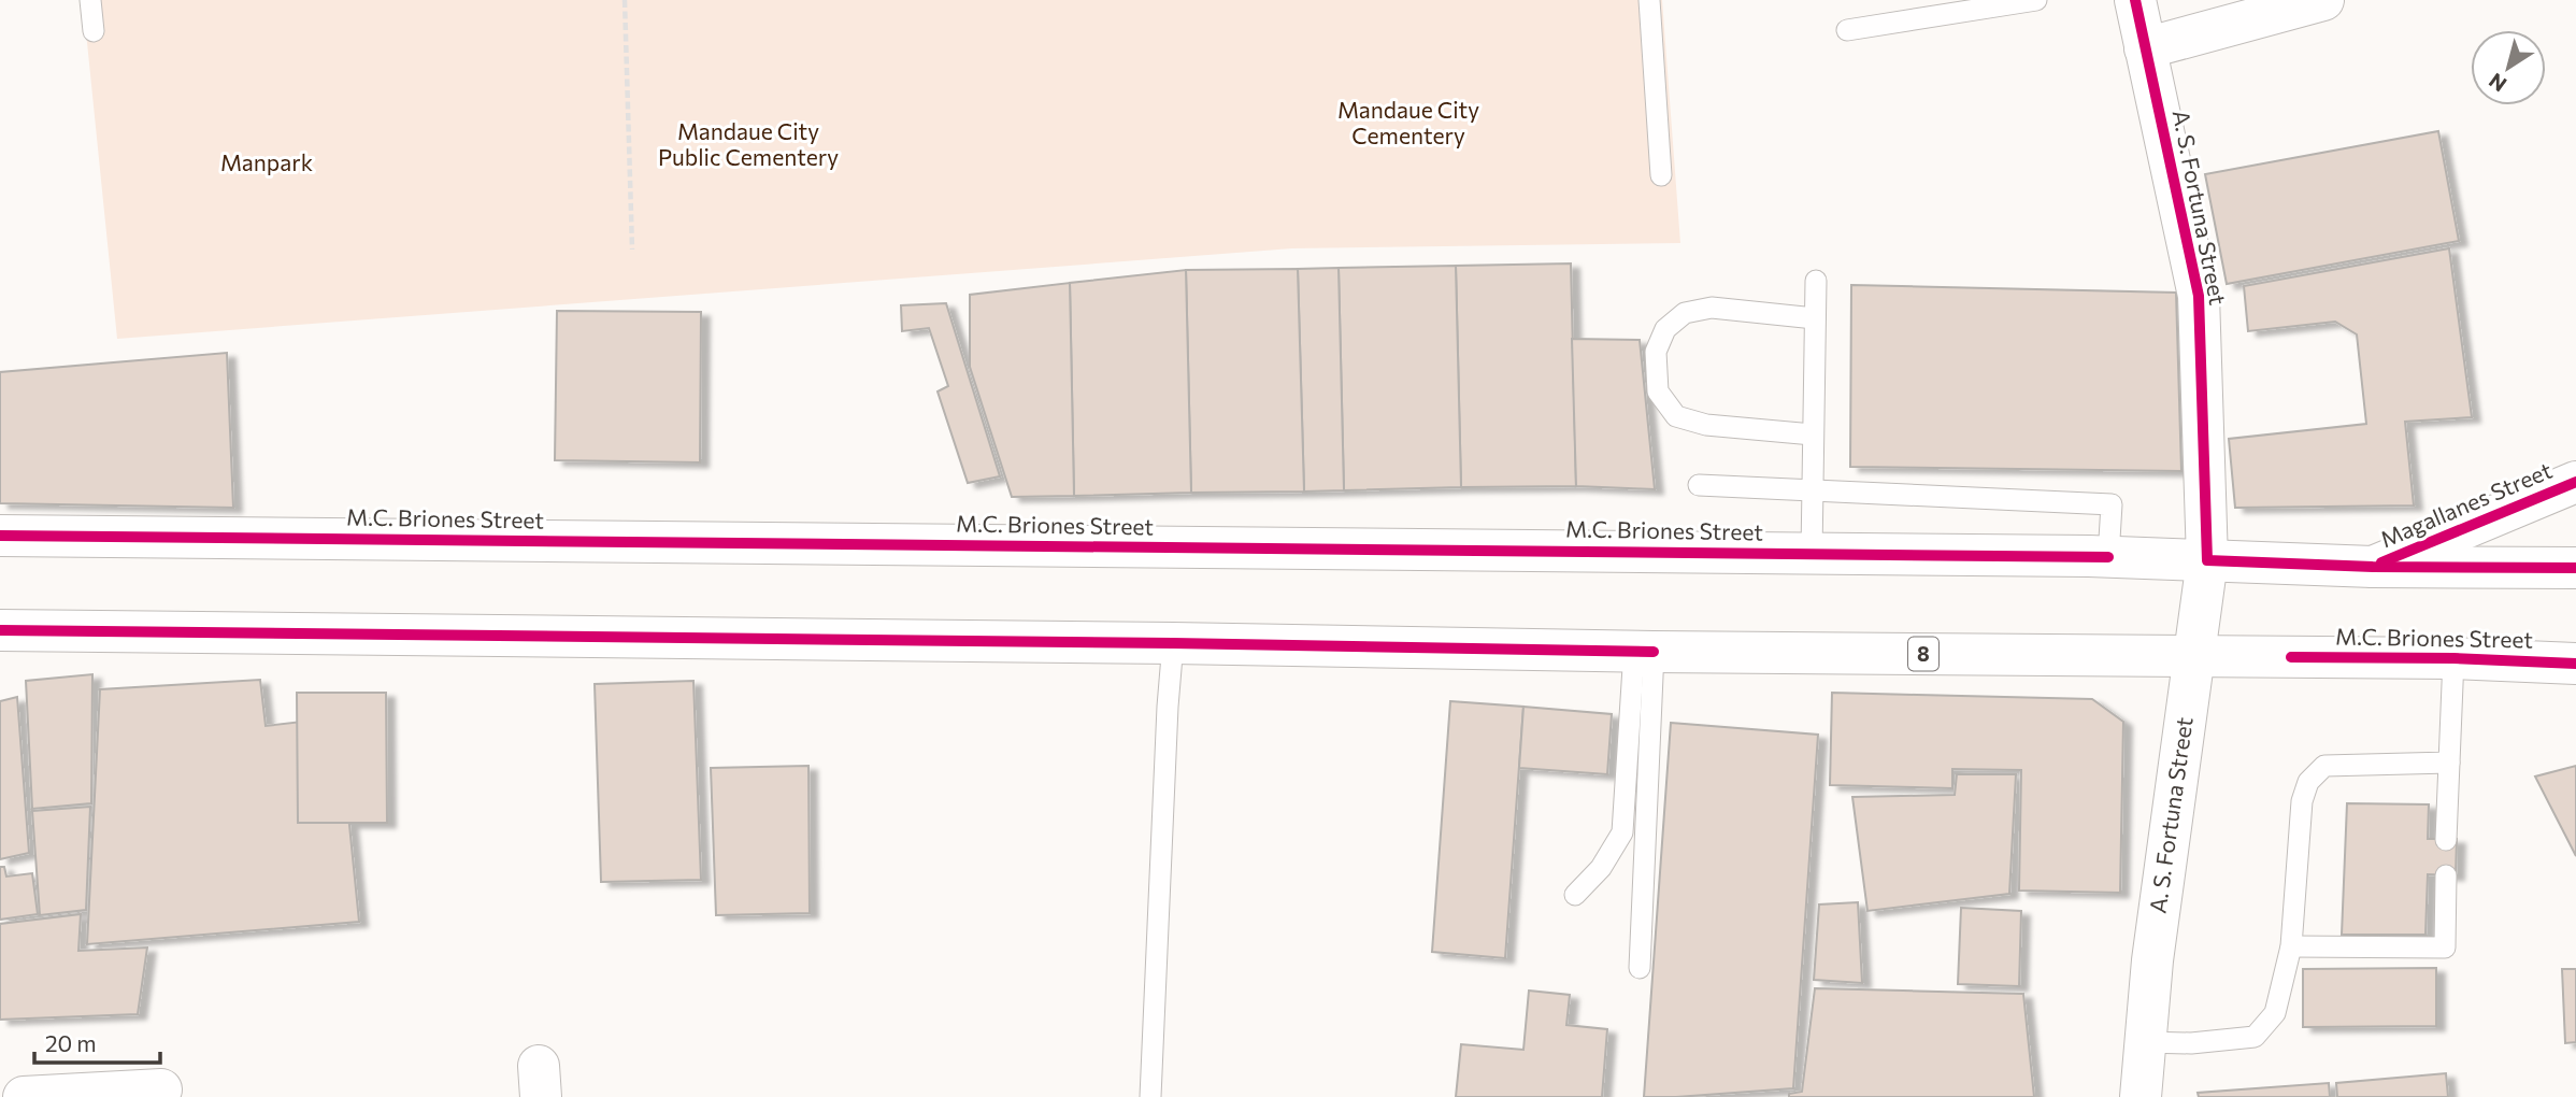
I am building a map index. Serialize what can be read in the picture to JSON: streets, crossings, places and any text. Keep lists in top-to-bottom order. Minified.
{"streets":{"main road":["A. S. Fortuna Street","Magallanes Street","M.C. Briones Street","8"]},"crossings":[["A. S. Fortuna Street","M.C. Briones Street"],["Magallanes Street","M.C. Briones Street"]],"parks":["Mandaue City Cementery","Mandaue City Public Cementery","Manpark"],"scale_bar":"20 m","north":"bottom left"}
